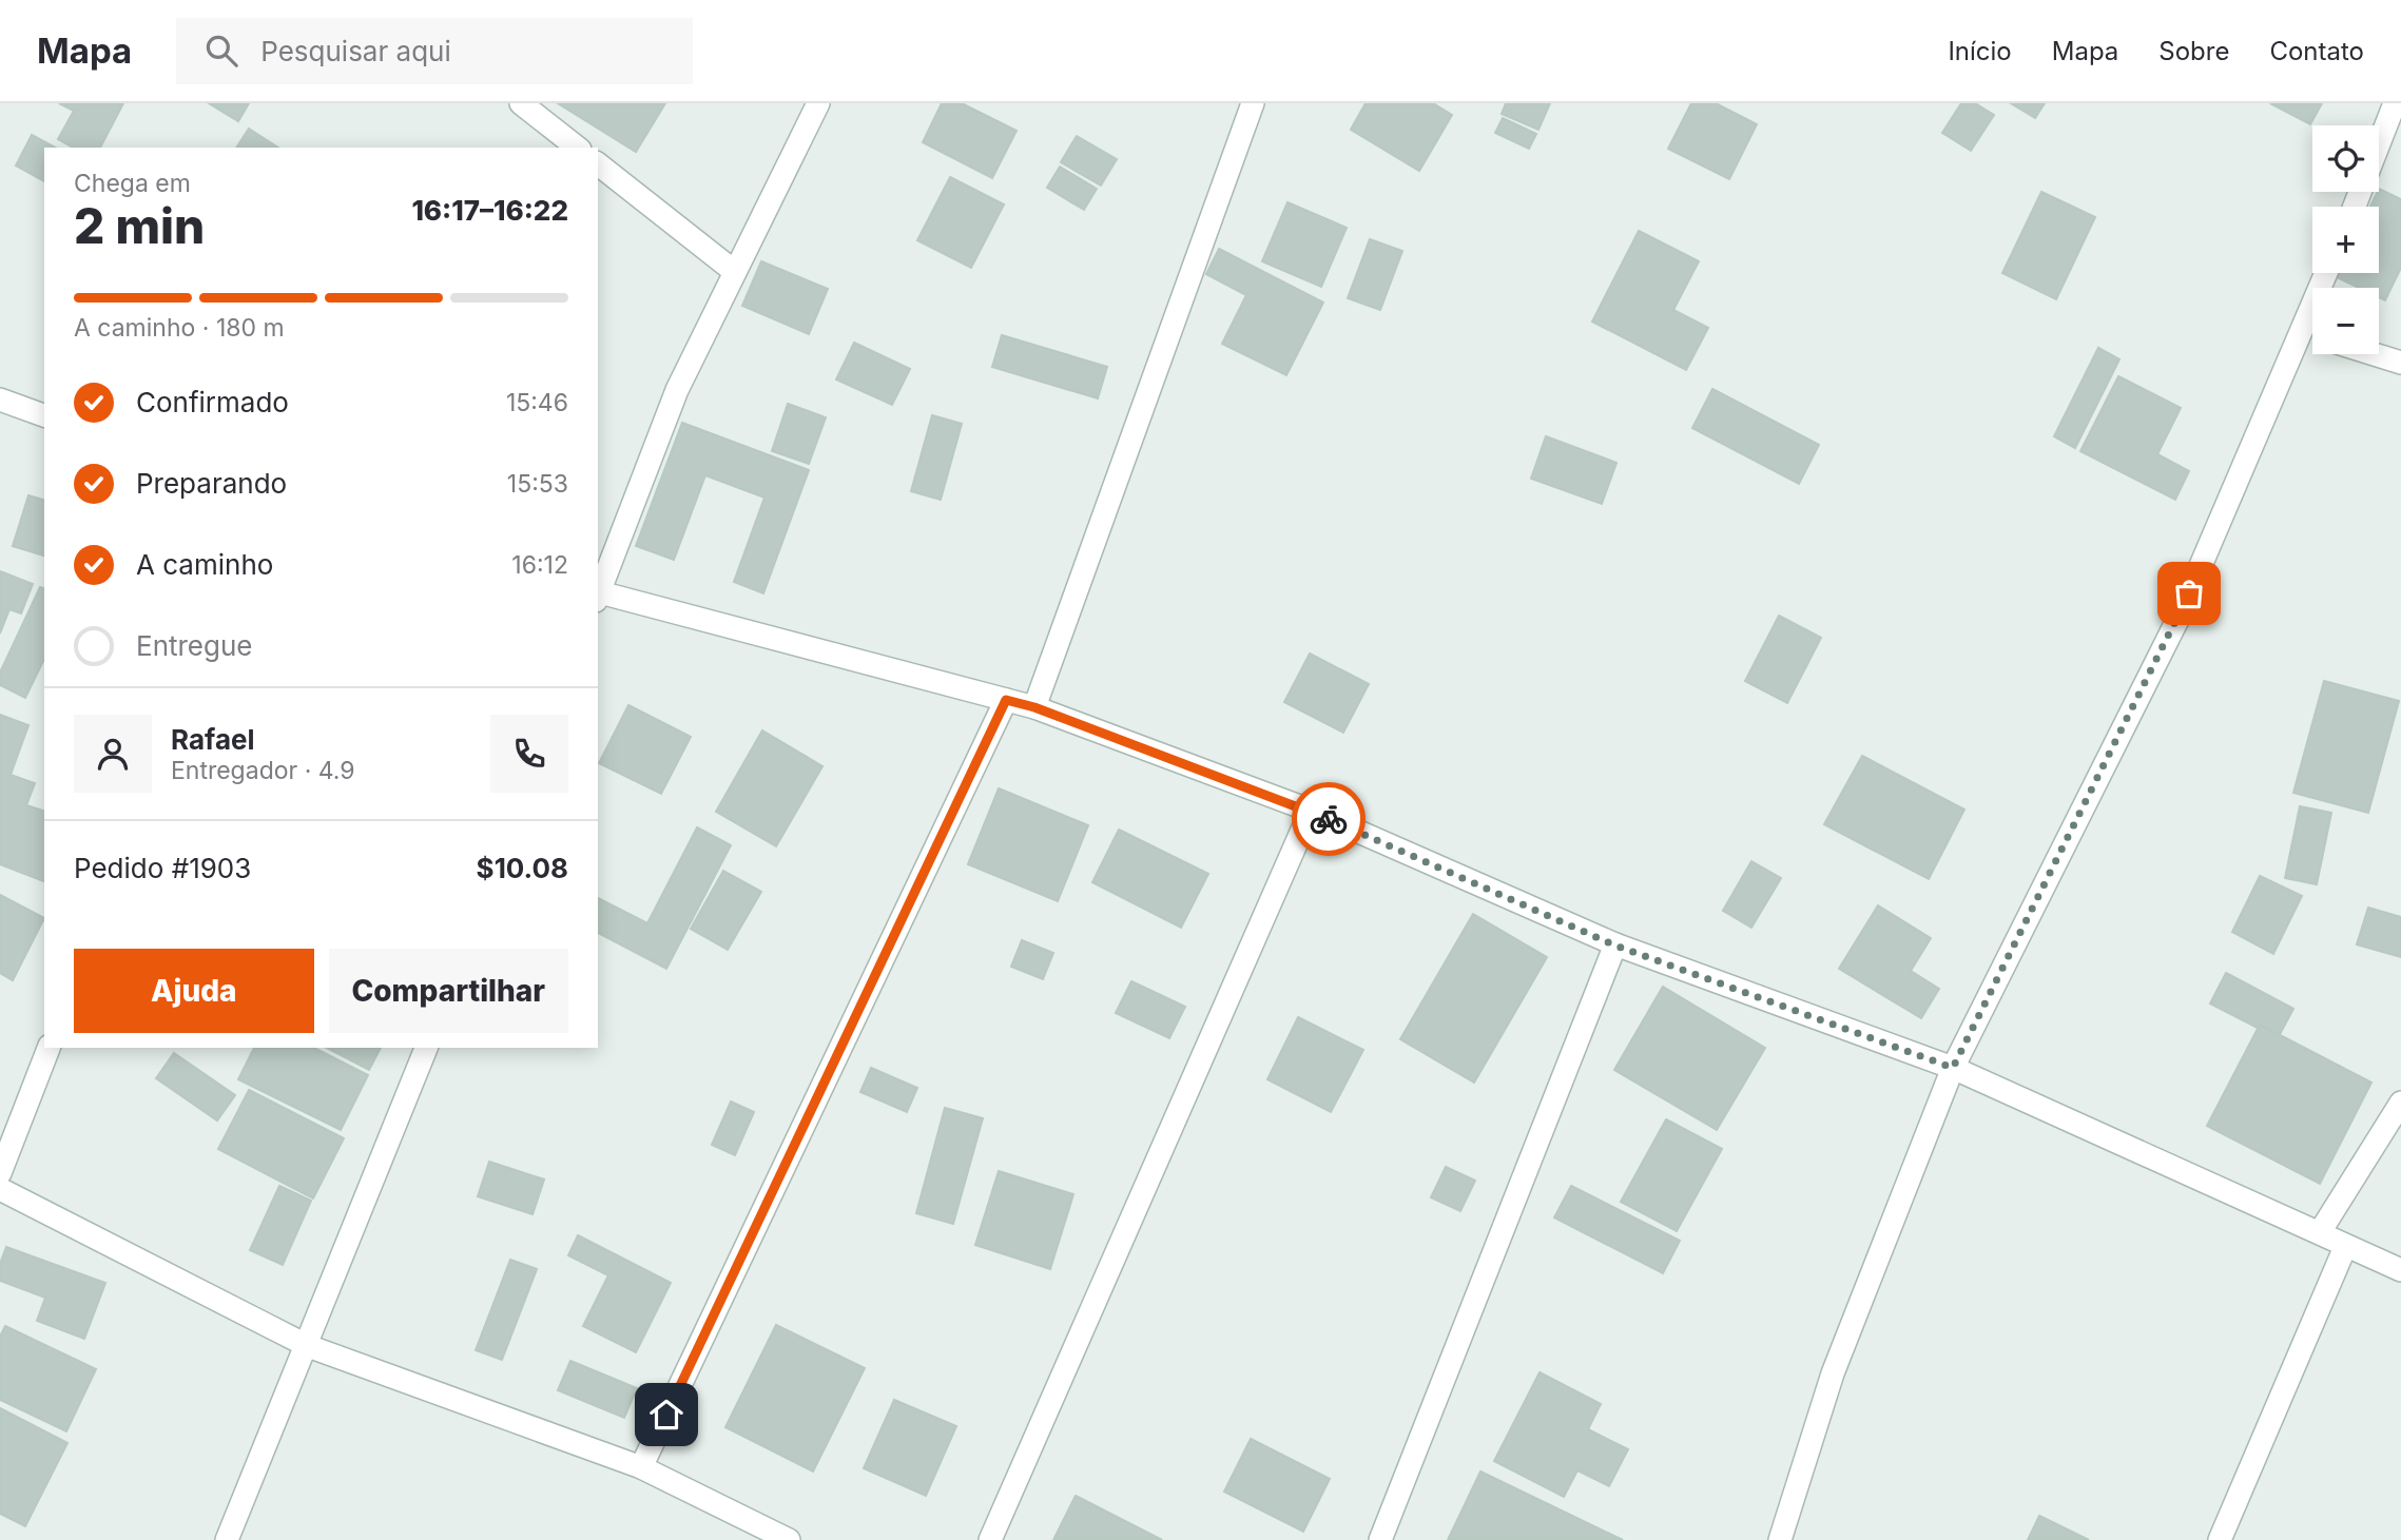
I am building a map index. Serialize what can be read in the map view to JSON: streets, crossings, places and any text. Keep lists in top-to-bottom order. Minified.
{"page":{"header":"Mapa","search":"Pesquisar aqui","nav":["Início","Mapa","Sobre","Contato"],"map_buttons":["+","−"],"heading":["2 min","Chega em","16:17–16:22"],"panel":["Rafael","Entregador · 4.9","Pedido #1903","$10.08"],"bar":"A caminho · 180 m","list":[["Confirmado","15:46"],["Preparando","15:53"],["A caminho","16:12"],"Entregue"],"buttons":["Ajuda","Compartilhar"]}}
